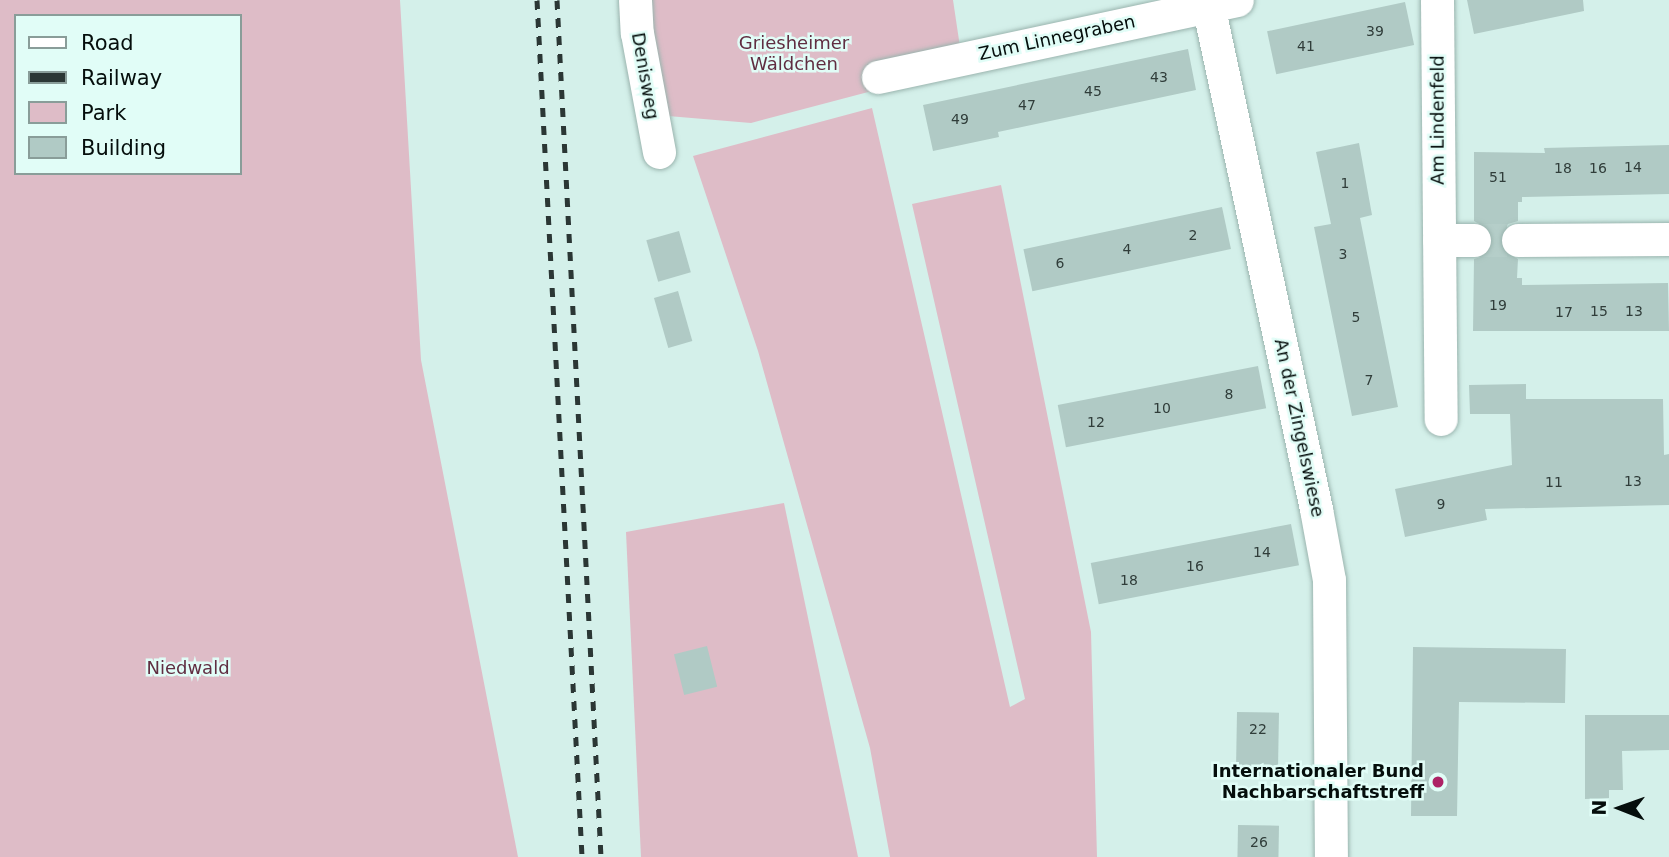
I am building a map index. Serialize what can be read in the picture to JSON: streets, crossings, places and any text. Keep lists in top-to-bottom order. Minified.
{"streets":{"street":["Zum Linnegraben","Denisweg","Am Lindenfeld","An der Zingelswiese"]},"crossings":[["Zum Linnegraben","An der Zingelswiese"]],"parks":["Griesheimer Wäldchen","Niedwald"],"places":["Internationaler Bund Nachbarschaftstreff"],"house_numbers":["39","41","43","45","47","49","14","18","16","51","1","2","4","3","6","19","15","13","17","5","7","8","10","12","13","11","9","14","16","18","22","26"],"legend":["Road","Railway","Park","Building"],"north":"left"}
